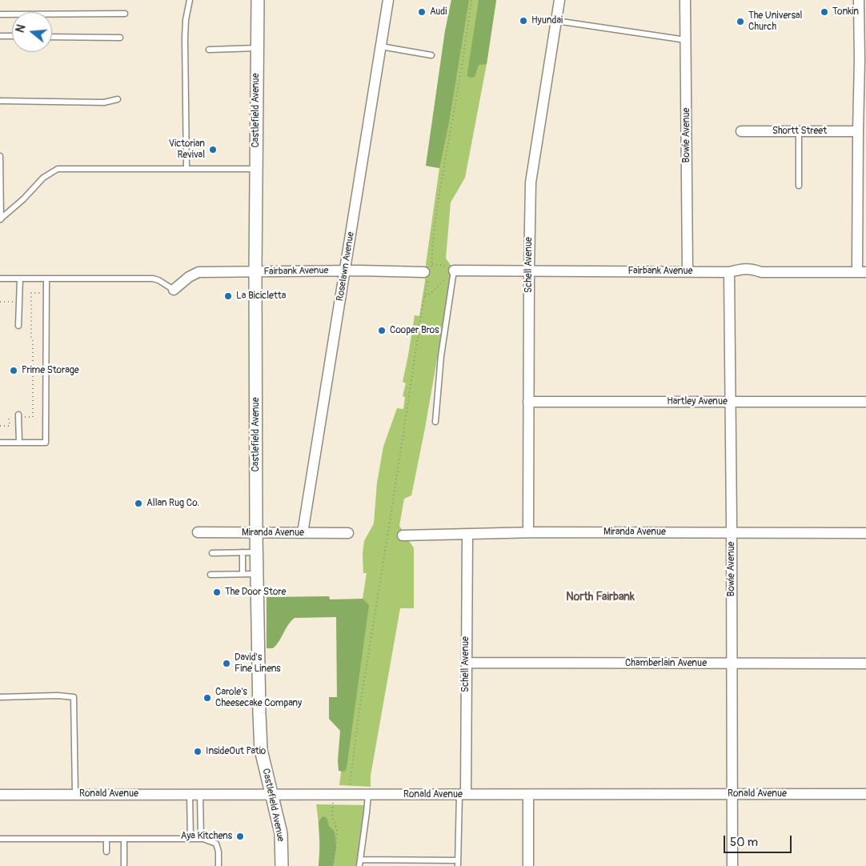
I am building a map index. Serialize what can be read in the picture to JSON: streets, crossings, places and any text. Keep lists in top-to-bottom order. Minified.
{"streets":{"street":["Castlefield Avenue","Shortt Street","Bowie Avenue","Schell Avenue","Roselawn Avenue","Fairbank Avenue","Hartley Avenue","Miranda Avenue","Chamberlain Avenue","Ronald Avenue"]},"crossings":[["Castlefield Avenue","Fairbank Avenue"],["Castlefield Avenue","Miranda Avenue"],["Castlefield Avenue","Ronald Avenue"],["Bowie Avenue","Fairbank Avenue"],["Bowie Avenue","Hartley Avenue"],["Bowie Avenue","Miranda Avenue"],["Bowie Avenue","Chamberlain Avenue"],["Bowie Avenue","Ronald Avenue"],["Schell Avenue","Fairbank Avenue"],["Schell Avenue","Hartley Avenue"],["Schell Avenue","Miranda Avenue"],["Schell Avenue","Chamberlain Avenue"],["Schell Avenue","Ronald Avenue"],["Roselawn Avenue","Fairbank Avenue"],["Roselawn Avenue","Miranda Avenue"]],"districts":["North Fairbank"],"places":["Audi","Tonkin","Hyundai","The Universal Church","Victorian Revival","La Bicicletta","Cooper Bros","Prime Storage","Allan Rug Co.","The Door Store","David's Fine Linens","Carole's Cheesecake Company","InsideOut Patio","Aya Kitchens"],"scale_bar":"50 m","north":"left"}
